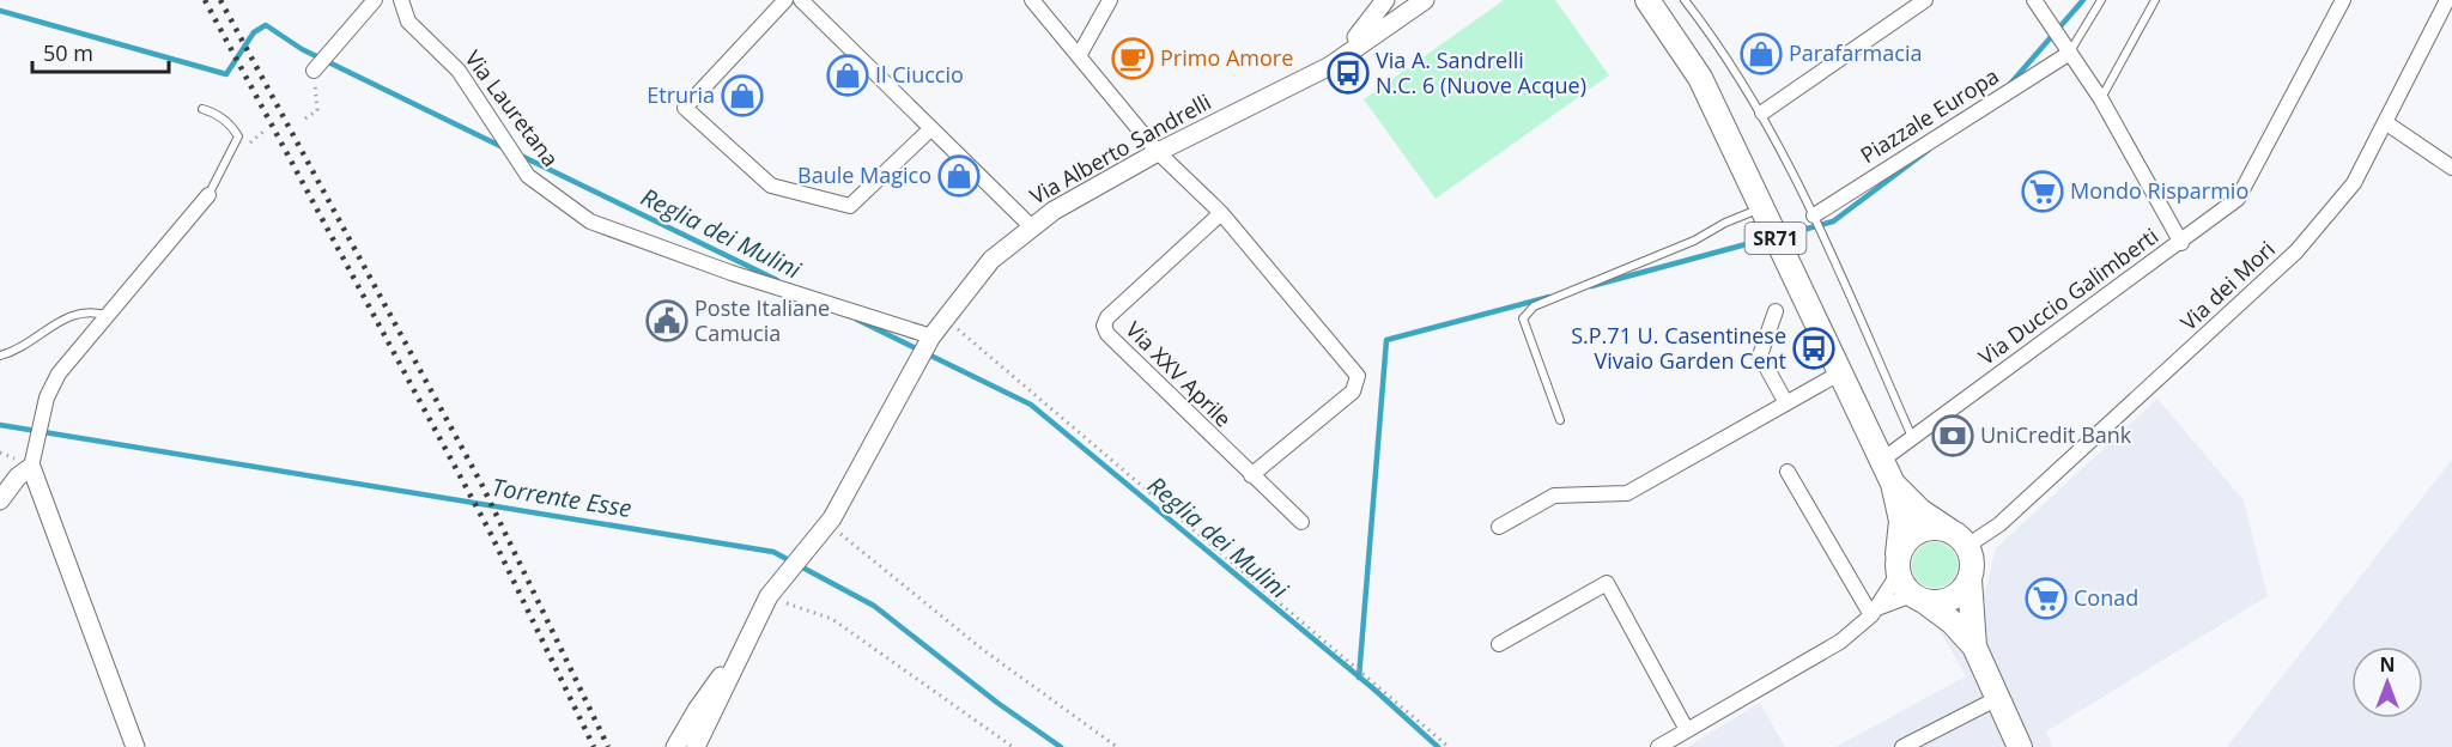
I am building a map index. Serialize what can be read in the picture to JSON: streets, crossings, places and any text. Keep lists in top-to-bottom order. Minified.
{"streets":{"main road":["SR71"],"street":["Via Lauretana","Piazzale Europa","Via Alberto Sandrelli","Via dei Mori","Via Duccio Galimberti","Via XXV Aprile"]},"crossings":[["SR71","Via dei Mori"],["SR71","Via Duccio Galimberti"]],"water":["Reglia dei Mulini","Torrente Esse"],"places":{"shop":["Parafarmacia","Il Ciuccio","Etruria","Baule Magico"],"cafe":["Primo Amore"],"bus stop":["Via A. Sandrelli N.C. 6 (Nuove Acque)","S.P.71 U. Casentinese Vivaio Garden Cent"],"supermarket":["Mondo Risparmio","Conad"],"public building":["Poste Italiane Camucia"],"bank":["UniCredit Bank"]},"scale_bar":"50 m","north":"top"}
